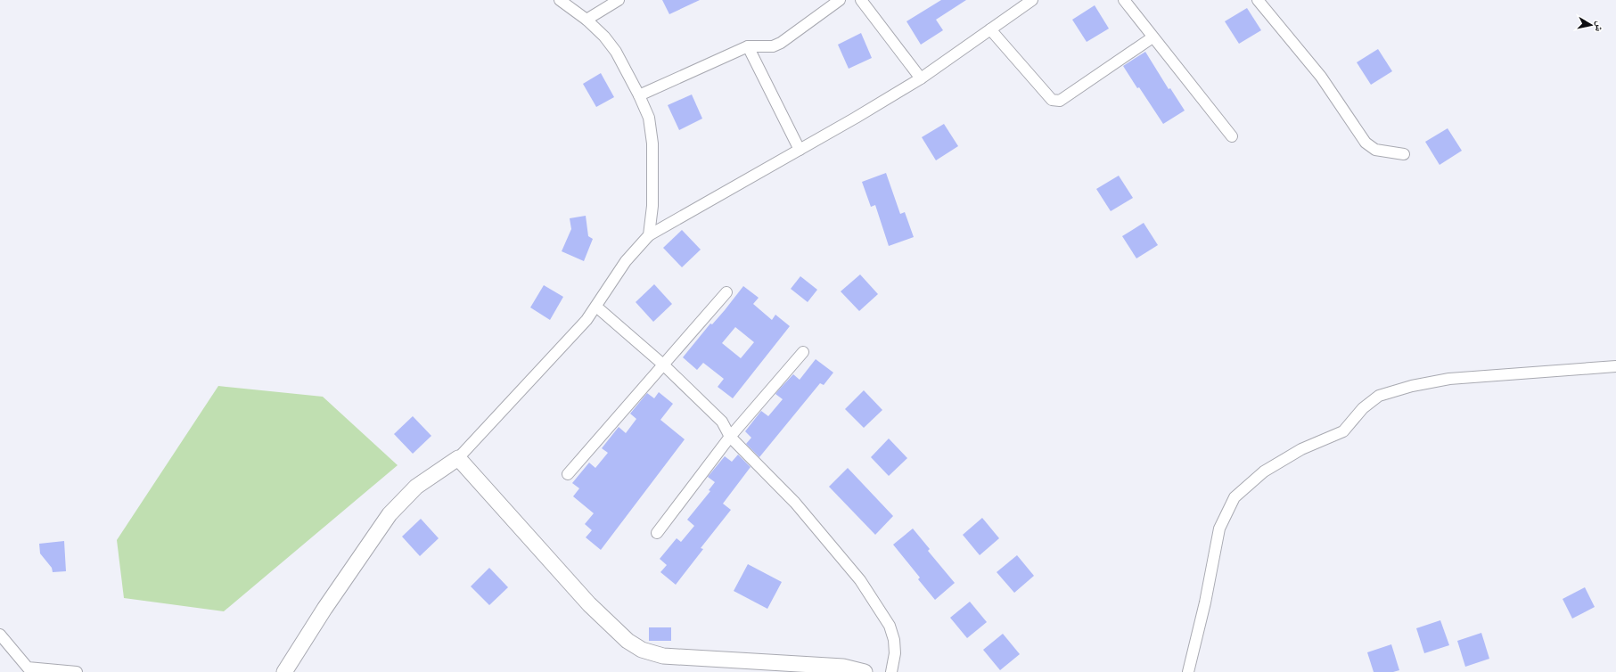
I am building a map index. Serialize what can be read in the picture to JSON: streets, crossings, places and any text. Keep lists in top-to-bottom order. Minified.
{"north":"right"}
